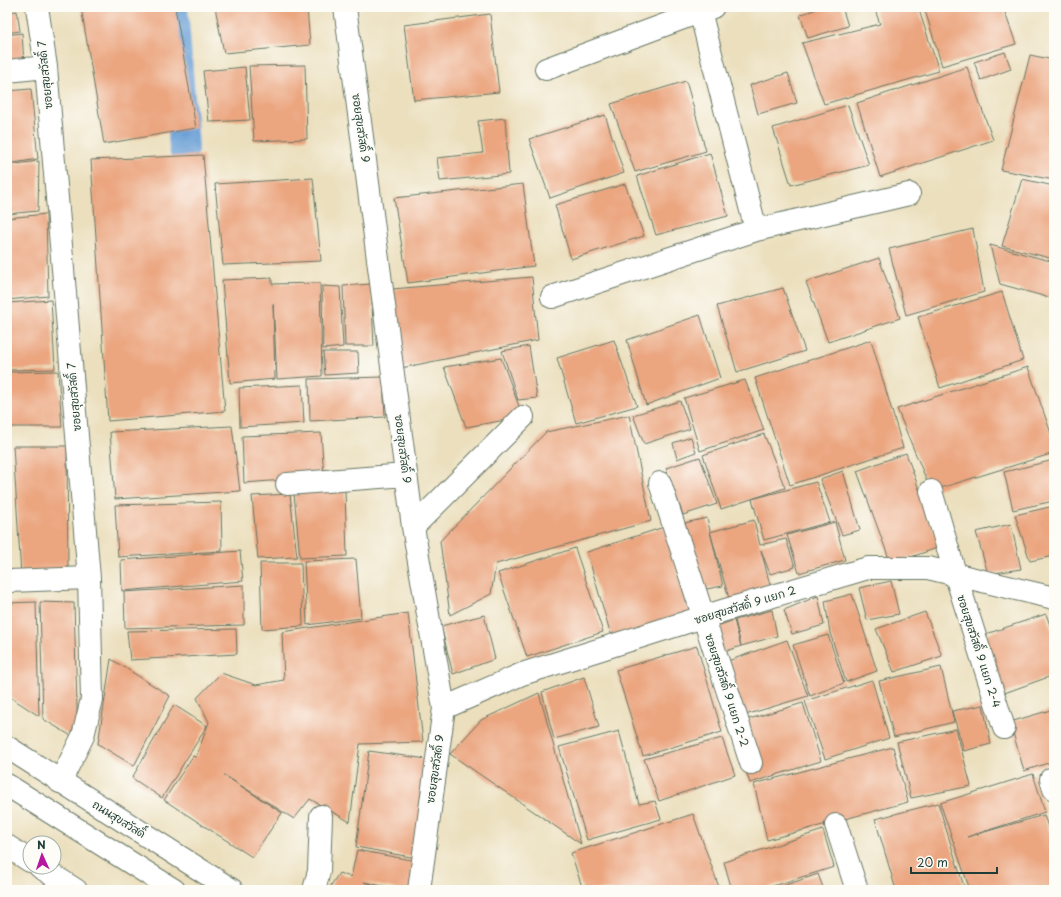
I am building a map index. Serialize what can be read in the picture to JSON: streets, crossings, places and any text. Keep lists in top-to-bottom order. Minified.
{"streets":{"street":["ซอยสุขสวัสดิ์ 7","ซอยสุขสวัสดิ์ 9","ซอยสุขสวัสดิ์ 9 แยก 2","ซอยสุขสวัสดิ์ 9 แยก 2-4","ซอยสุขสวัสดิ์ 9 แยก 2-2","ถนนสุขสวัสดิ์"]},"crossings":[["ซอยสุขสวัสดิ์ 7","ถนนสุขสวัสดิ์"],["ซอยสุขสวัสดิ์ 9","ซอยสุขสวัสดิ์ 9 แยก 2"],["ซอยสุขสวัสดิ์ 9 แยก 2","ซอยสุขสวัสดิ์ 9 แยก 2-4"],["ซอยสุขสวัสดิ์ 9 แยก 2","ซอยสุขสวัสดิ์ 9 แยก 2-2"]],"scale_bar":"20 m","north":"top"}
